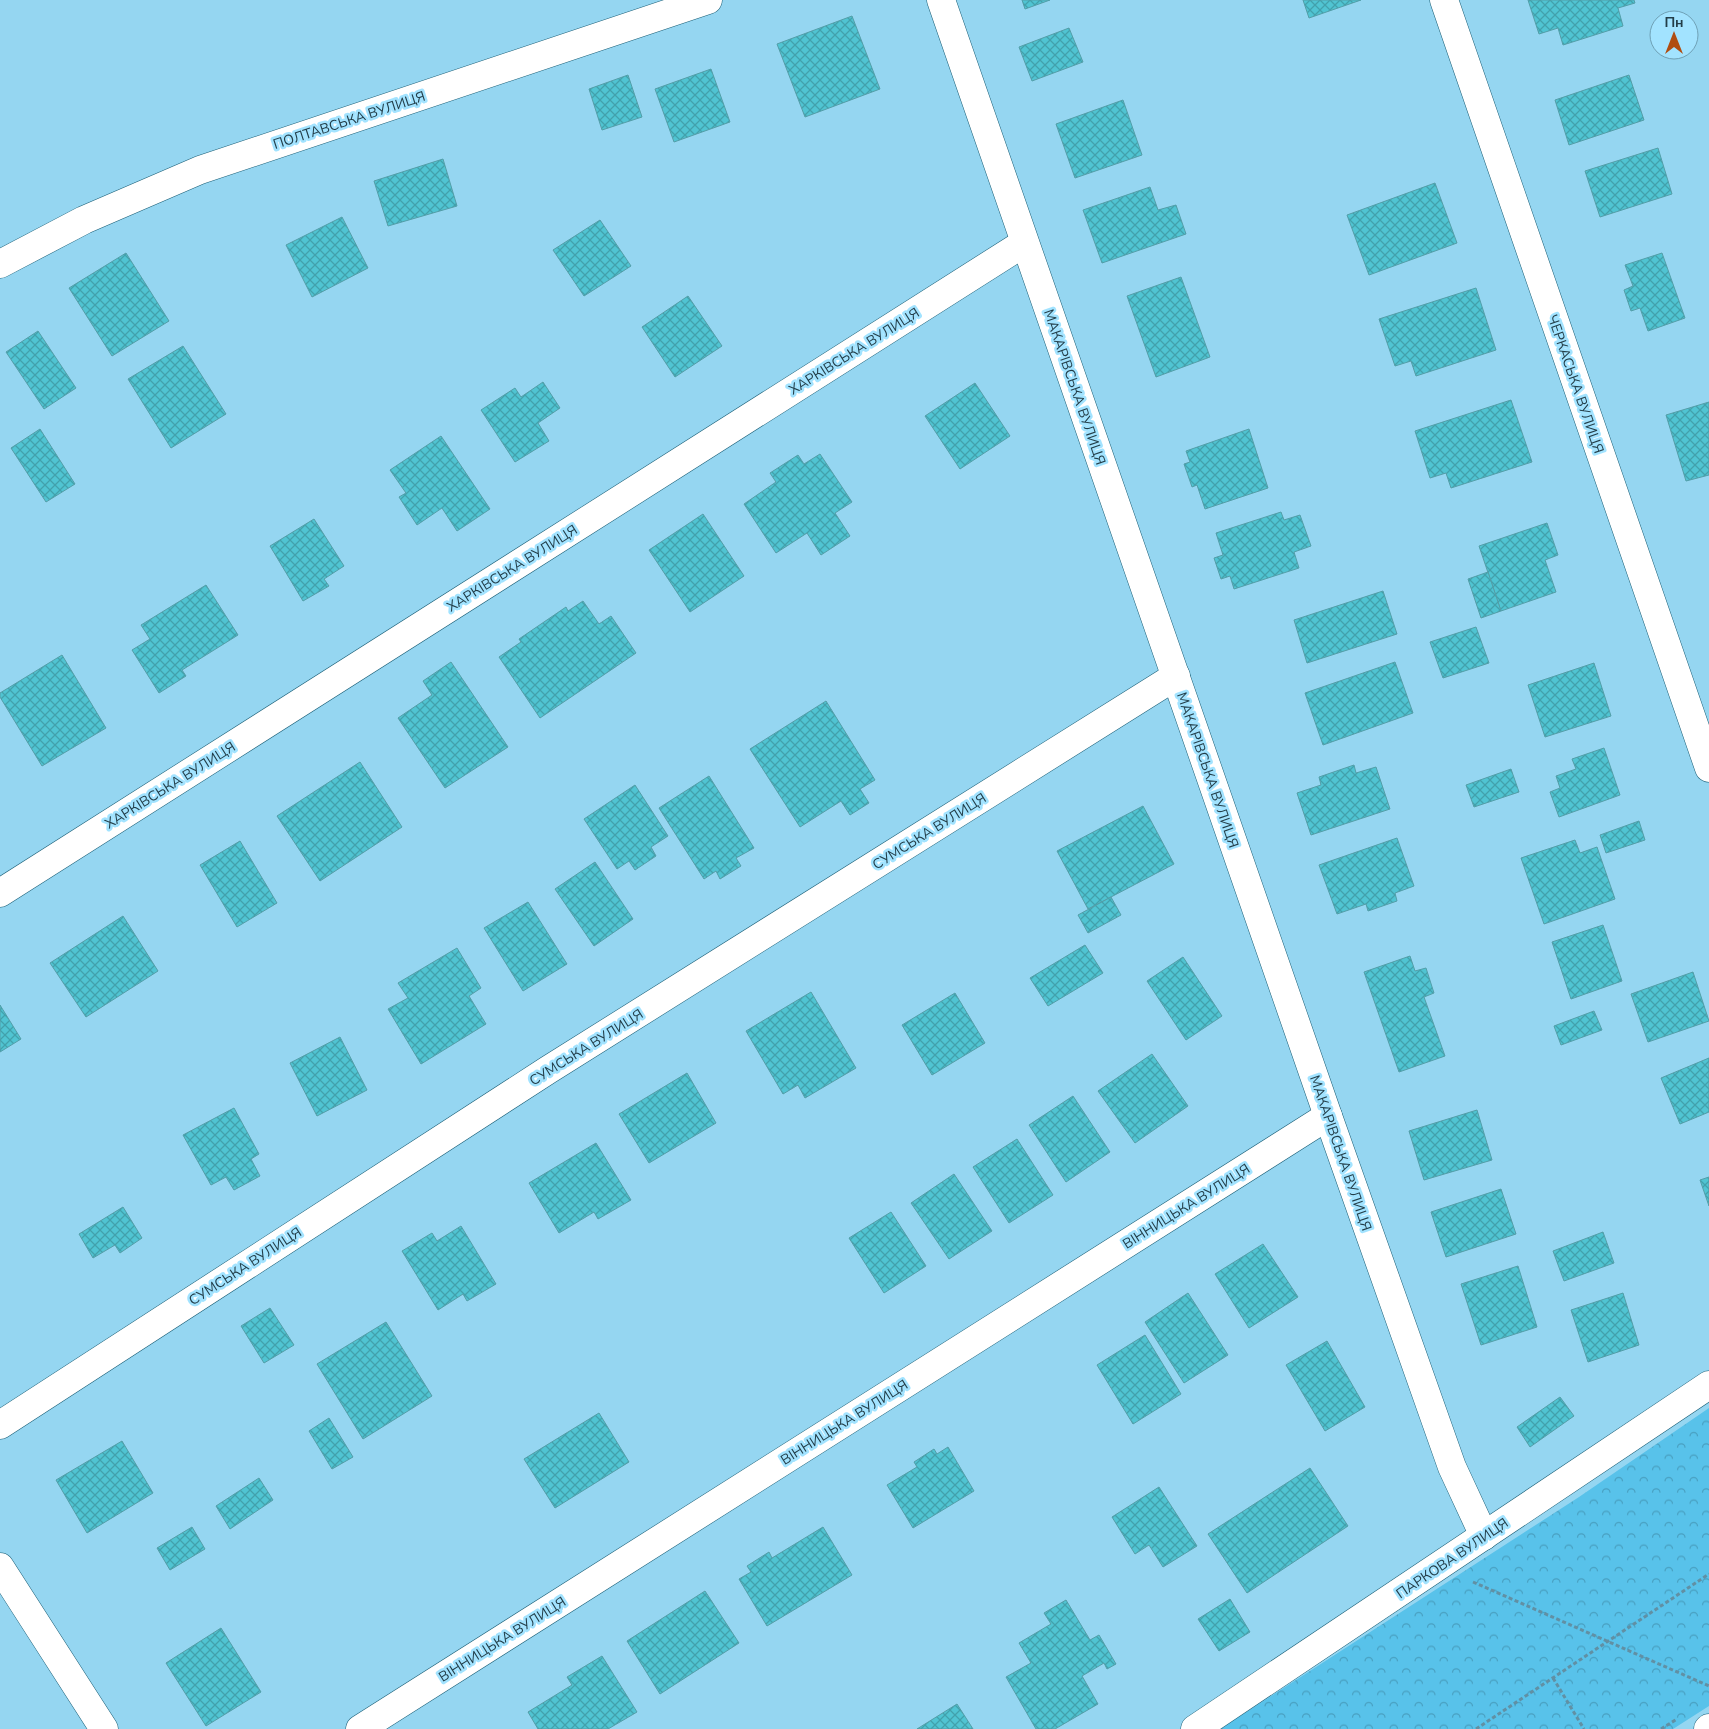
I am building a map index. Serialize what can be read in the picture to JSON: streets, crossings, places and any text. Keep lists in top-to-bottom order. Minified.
{"streets":{"street":["ПОЛТАВСЬКА ВУЛИЦЯ","ХАРКІВСЬКА ВУЛИЦЯ","ЧЕРКАСЬКА ВУЛИЦЯ","МАКАРІВСЬКА ВУЛИЦЯ","СУМСЬКА ВУЛИЦЯ","ВІННИЦЬКА ВУЛИЦЯ","ПАРКОВА ВУЛИЦЯ"]},"crossings":[["ХАРКІВСЬКА ВУЛИЦЯ","МАКАРІВСЬКА ВУЛИЦЯ"],["МАКАРІВСЬКА ВУЛИЦЯ","СУМСЬКА ВУЛИЦЯ"],["МАКАРІВСЬКА ВУЛИЦЯ","ВІННИЦЬКА ВУЛИЦЯ"],["МАКАРІВСЬКА ВУЛИЦЯ","ПАРКОВА ВУЛИЦЯ"]],"north":"top"}
